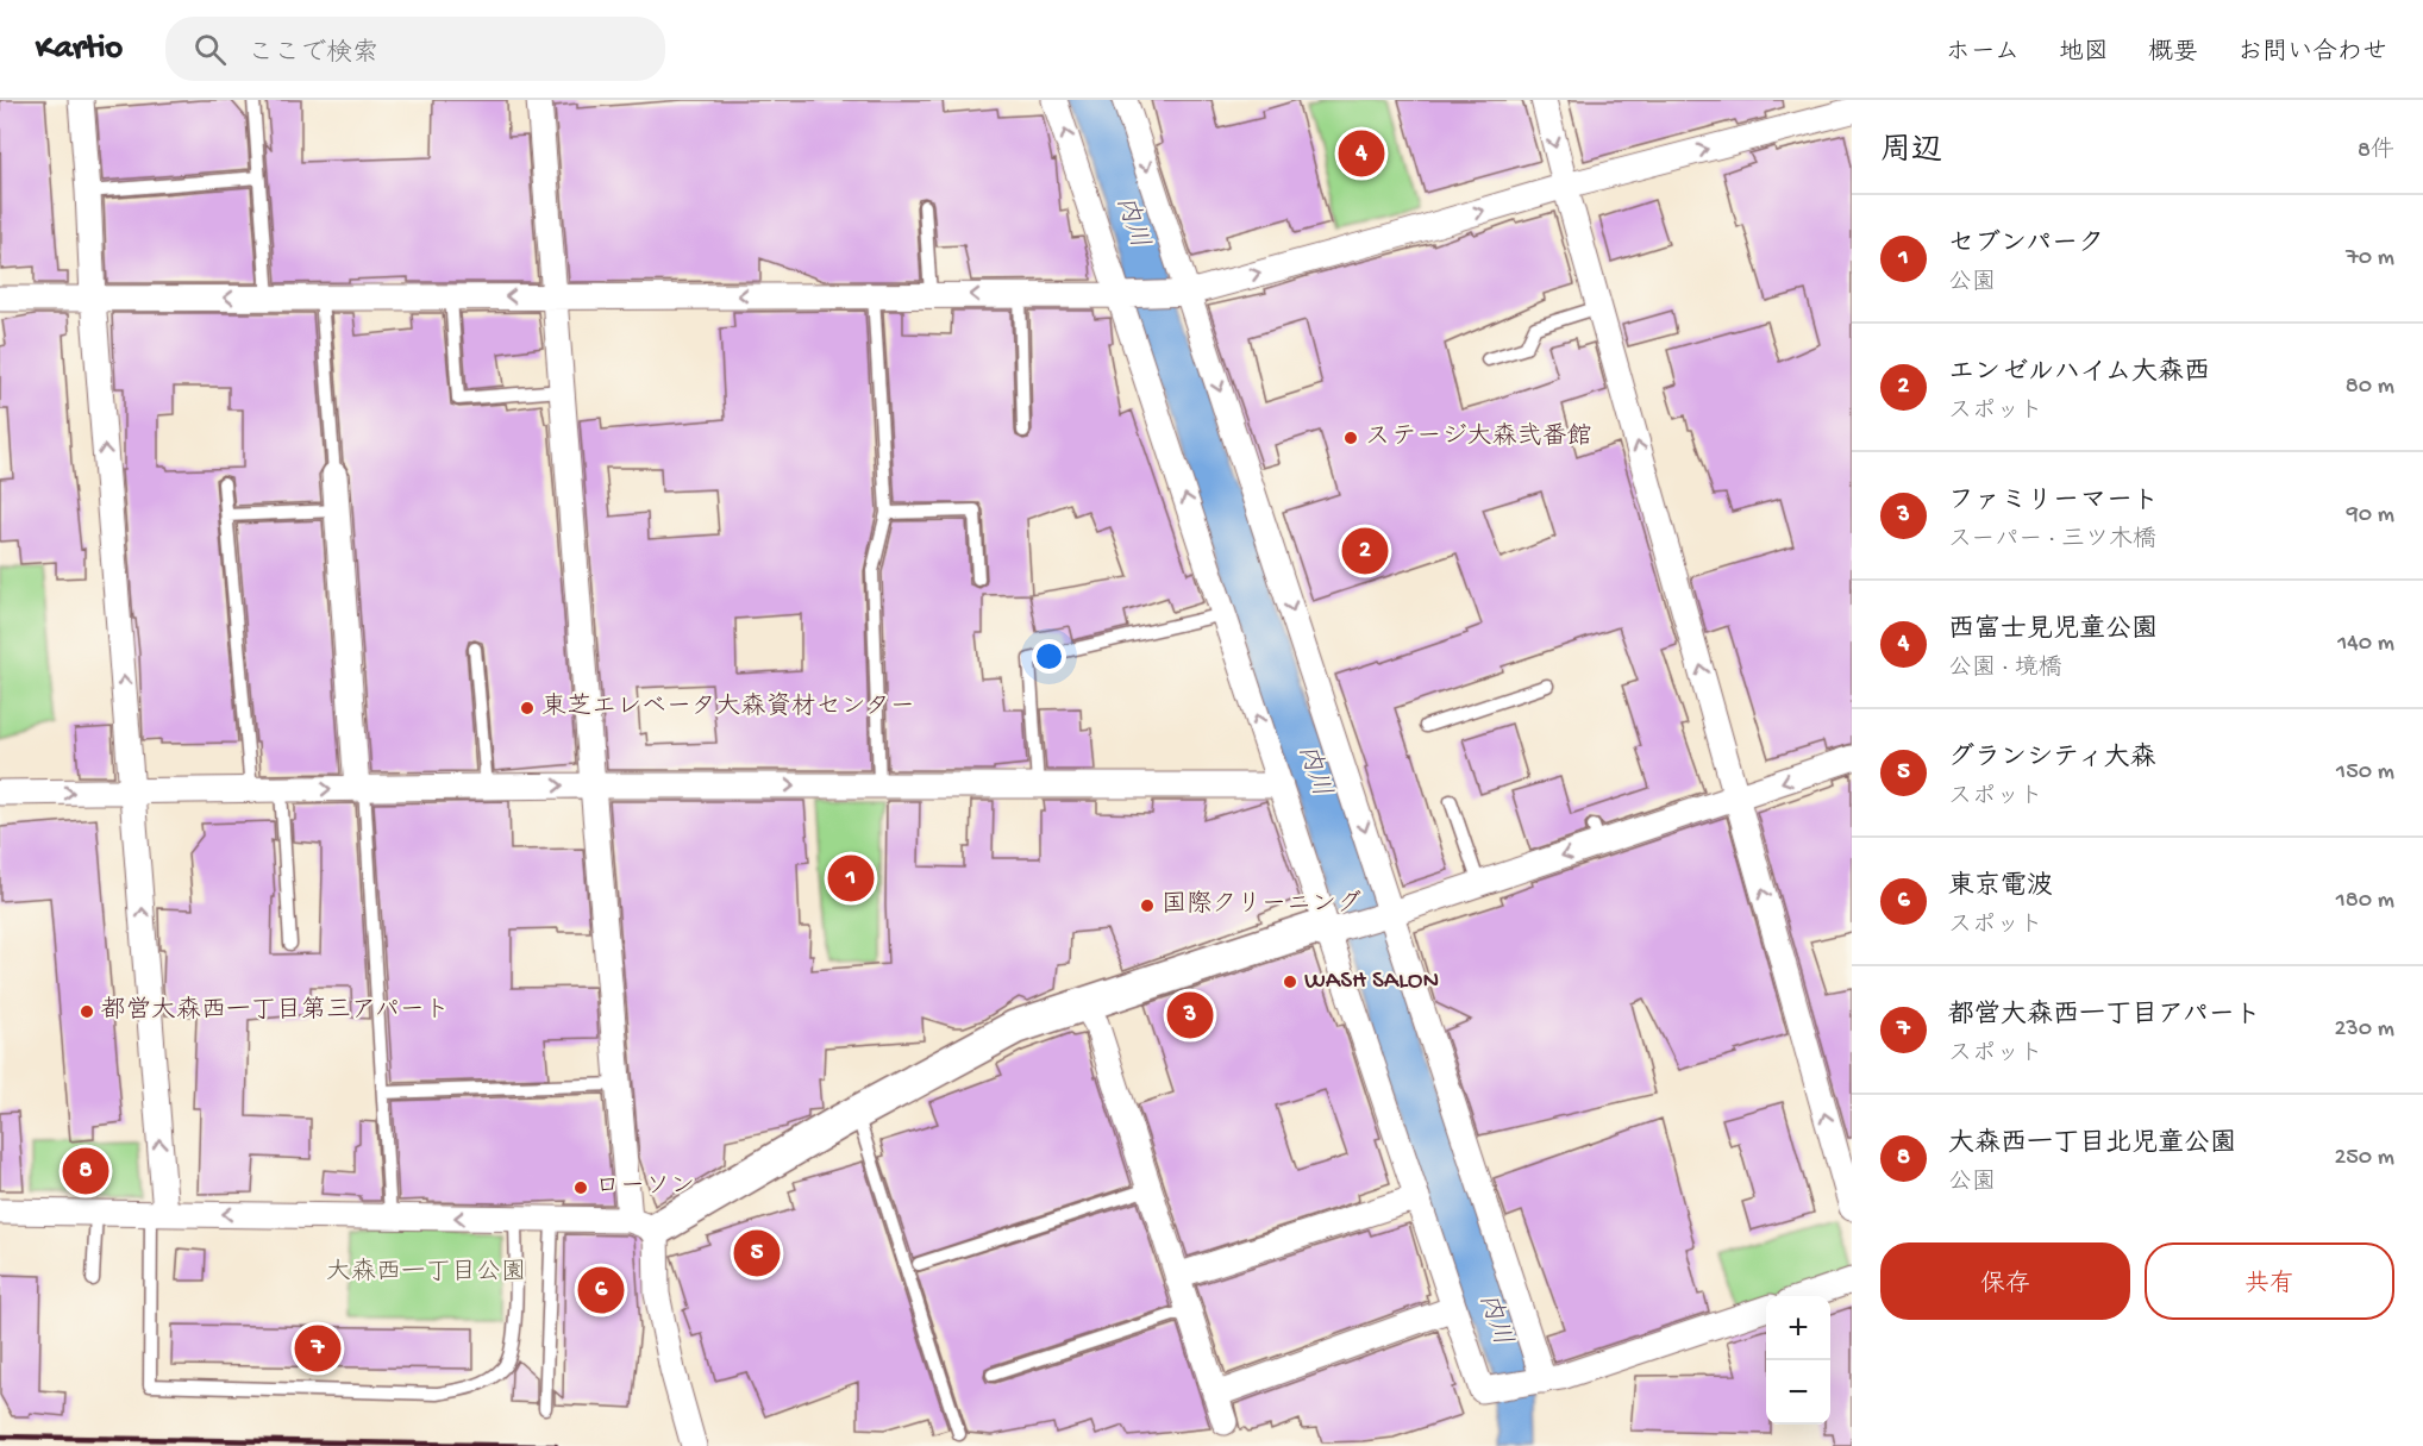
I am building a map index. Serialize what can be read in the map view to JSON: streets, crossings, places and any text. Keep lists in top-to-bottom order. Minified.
{"water":["内川"],"parks":["大森西一丁目公園"],"places":["ステージ大森弐番館","東芝エレベータ大森資材センター","国際クリーニング","WASH SALON","都営大森西一丁目第三アパート","ローソン"],"page":{"header":"Kartio","search":"ここで検索","nav":["ホーム","地図","概要","お問い合わせ"],"heading":["周辺","8件"],"pins":["4","2","1","3","8","5","6","7"],"list":[{"mark":"1","name":"セブンパーク","note":"公園","value":"70 m"},{"mark":"2","name":"エンゼルハイム大森西","note":"スポット","value":"80 m"},{"mark":"3","name":"ファミリーマート","note":"スーパー · 三ツ木橋","value":"90 m"},{"mark":"4","name":"西富士見児童公園","note":"公園 · 境橋","value":"140 m"},{"mark":"5","name":"グランシティ大森","note":"スポット","value":"150 m"},{"mark":"6","name":"東京電波","note":"スポット","value":"180 m"},{"mark":"7","name":"都営大森西一丁目アパート","note":"スポット","value":"230 m"},{"mark":"8","name":"大森西一丁目北児童公園","note":"公園","value":"250 m"}],"buttons":["保存","共有"],"map_buttons":["+","−"]}}
